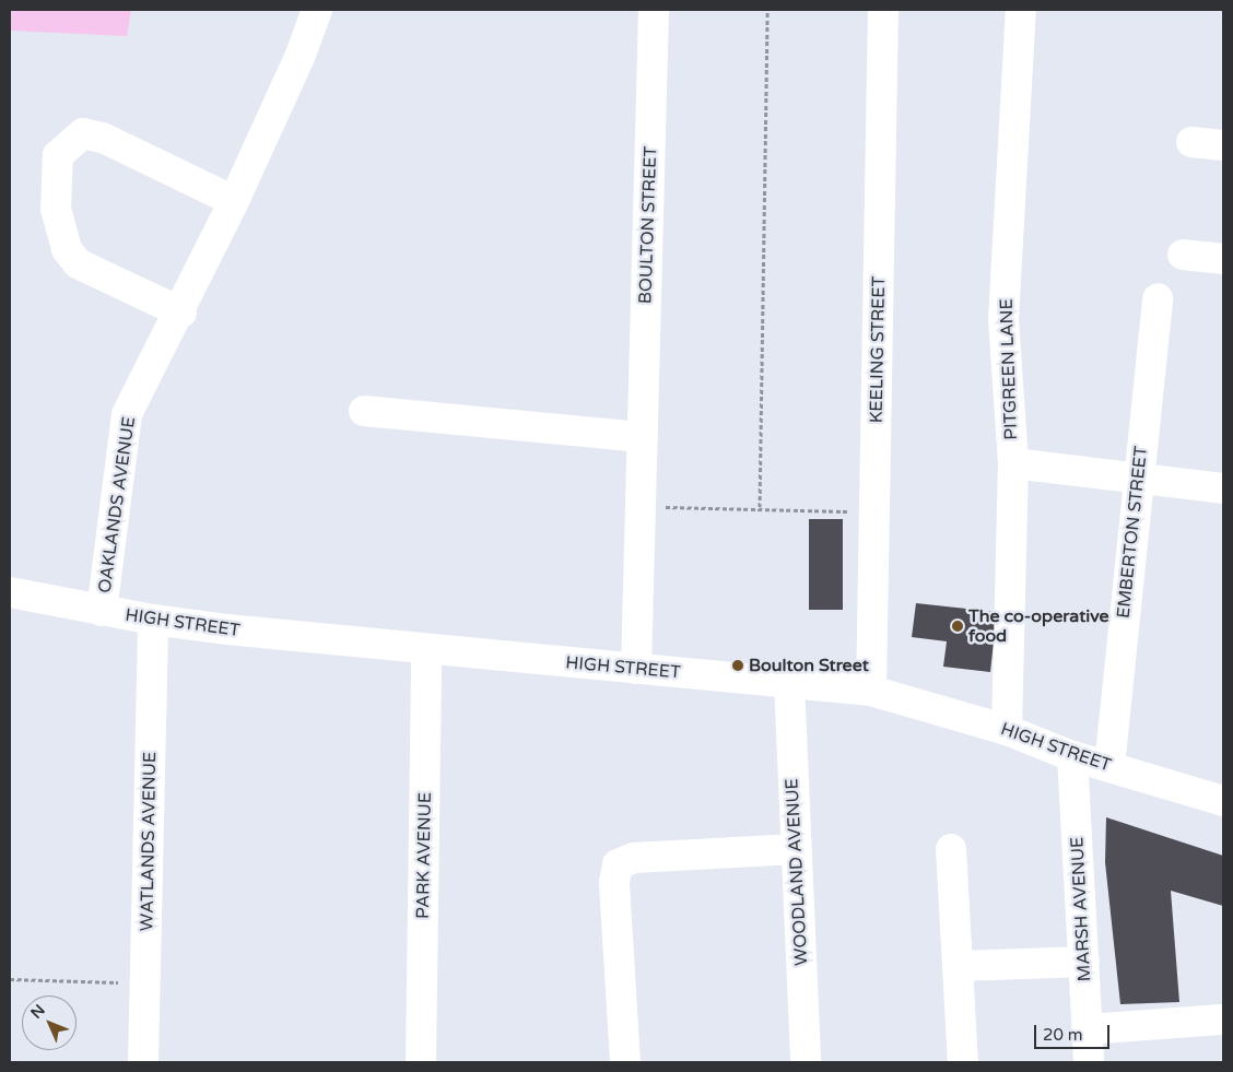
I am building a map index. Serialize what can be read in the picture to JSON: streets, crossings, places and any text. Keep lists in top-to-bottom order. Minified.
{"streets":{"street":["BOULTON STREET","KEELING STREET","PITGREEN LANE","OAKLANDS AVENUE","EMBERTON STREET","HIGH STREET","WATLANDS AVENUE","PARK AVENUE","WOODLAND AVENUE","MARSH AVENUE"]},"crossings":[["BOULTON STREET","HIGH STREET"],["KEELING STREET","HIGH STREET"],["PITGREEN LANE","HIGH STREET"],["OAKLANDS AVENUE","HIGH STREET"],["EMBERTON STREET","HIGH STREET"],["HIGH STREET","WATLANDS AVENUE"],["HIGH STREET","PARK AVENUE"],["HIGH STREET","WOODLAND AVENUE"],["HIGH STREET","MARSH AVENUE"]],"places":["The co-operative food","Boulton Street"],"scale_bar":"20 m","north":"top left"}
